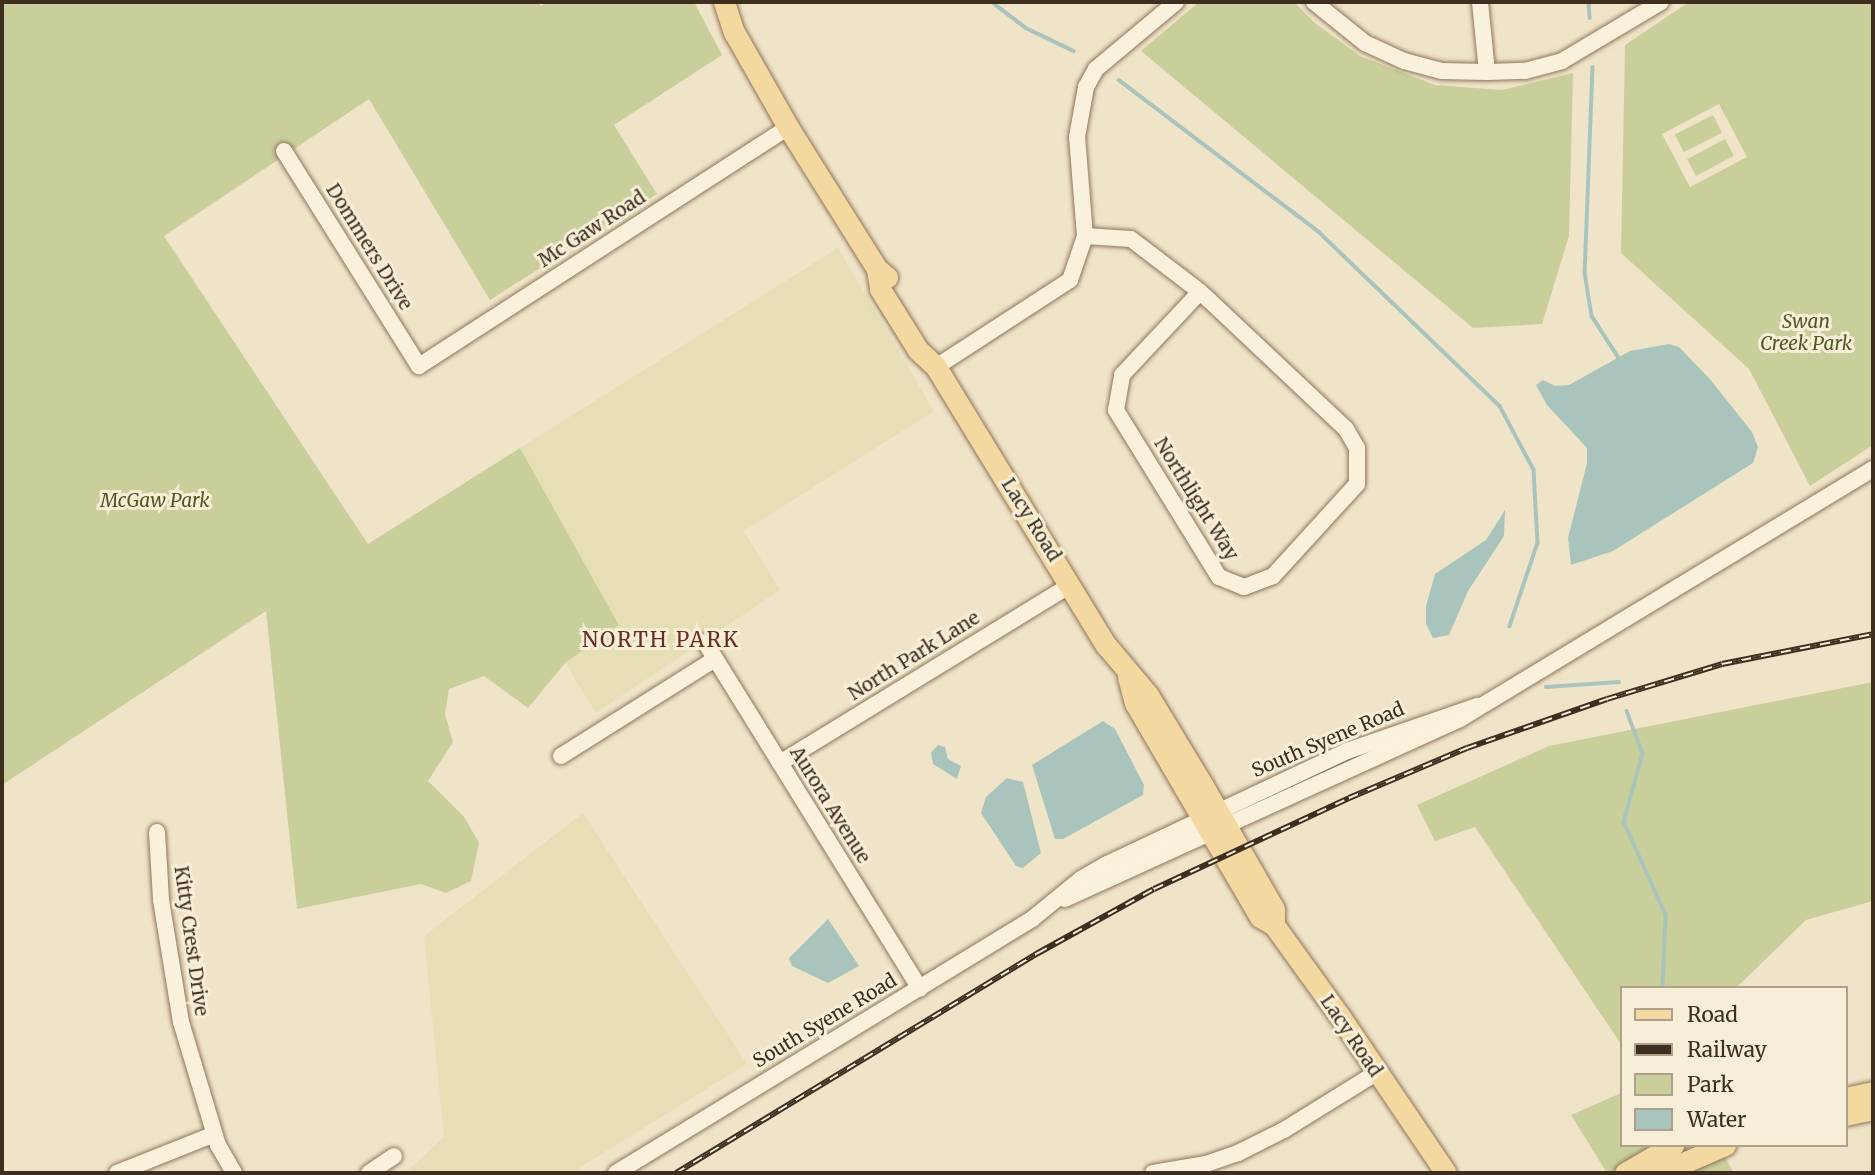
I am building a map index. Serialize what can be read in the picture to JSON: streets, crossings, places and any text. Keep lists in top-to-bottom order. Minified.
{"streets":{"main road":["Lacy Road"],"street":["Mc Gaw Road","Dommers Drive","Northlight Way","North Park Lane","South Syene Road","Aurora Avenue","Kitty Crest Drive"]},"crossings":[["Mc Gaw Road","Dommers Drive"],["Mc Gaw Road","Lacy Road"],["Lacy Road","North Park Lane"],["Lacy Road","South Syene Road"],["North Park Lane","Aurora Avenue"],["South Syene Road","Aurora Avenue"]],"districts":["NORTH PARK"],"parks":["Swan Creek Park","McGaw Park"],"legend":["Road","Railway","Park","Water"]}
